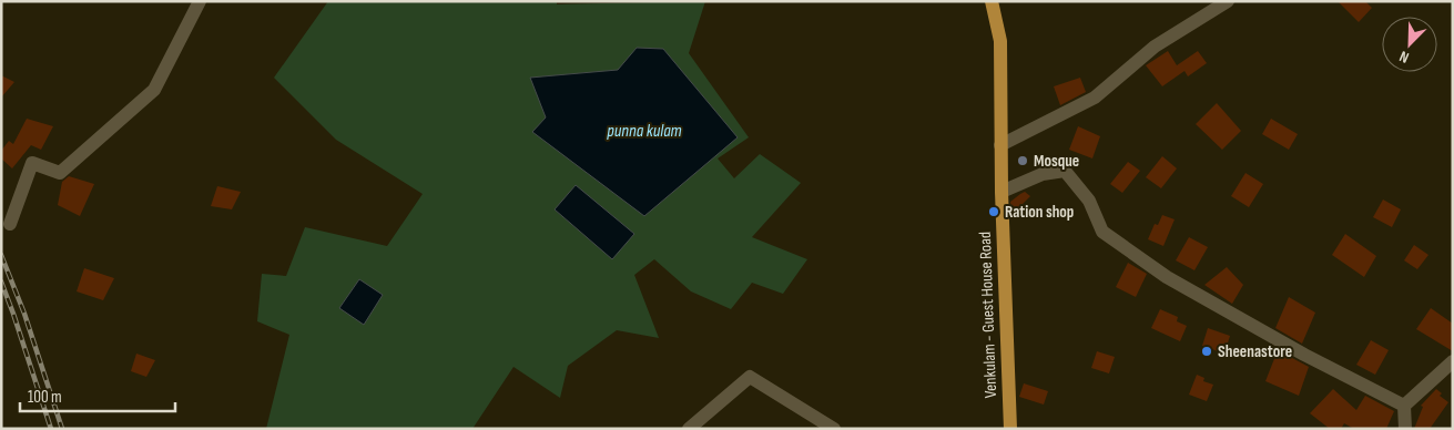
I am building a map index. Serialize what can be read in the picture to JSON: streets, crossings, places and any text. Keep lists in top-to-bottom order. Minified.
{"streets":{"main road":["Venkulam - Guest House Road"]},"water":["punna kulam"],"places":["Mosque","Ration shop","Sheenastore"],"scale_bar":"100 m","north":"bottom left"}
